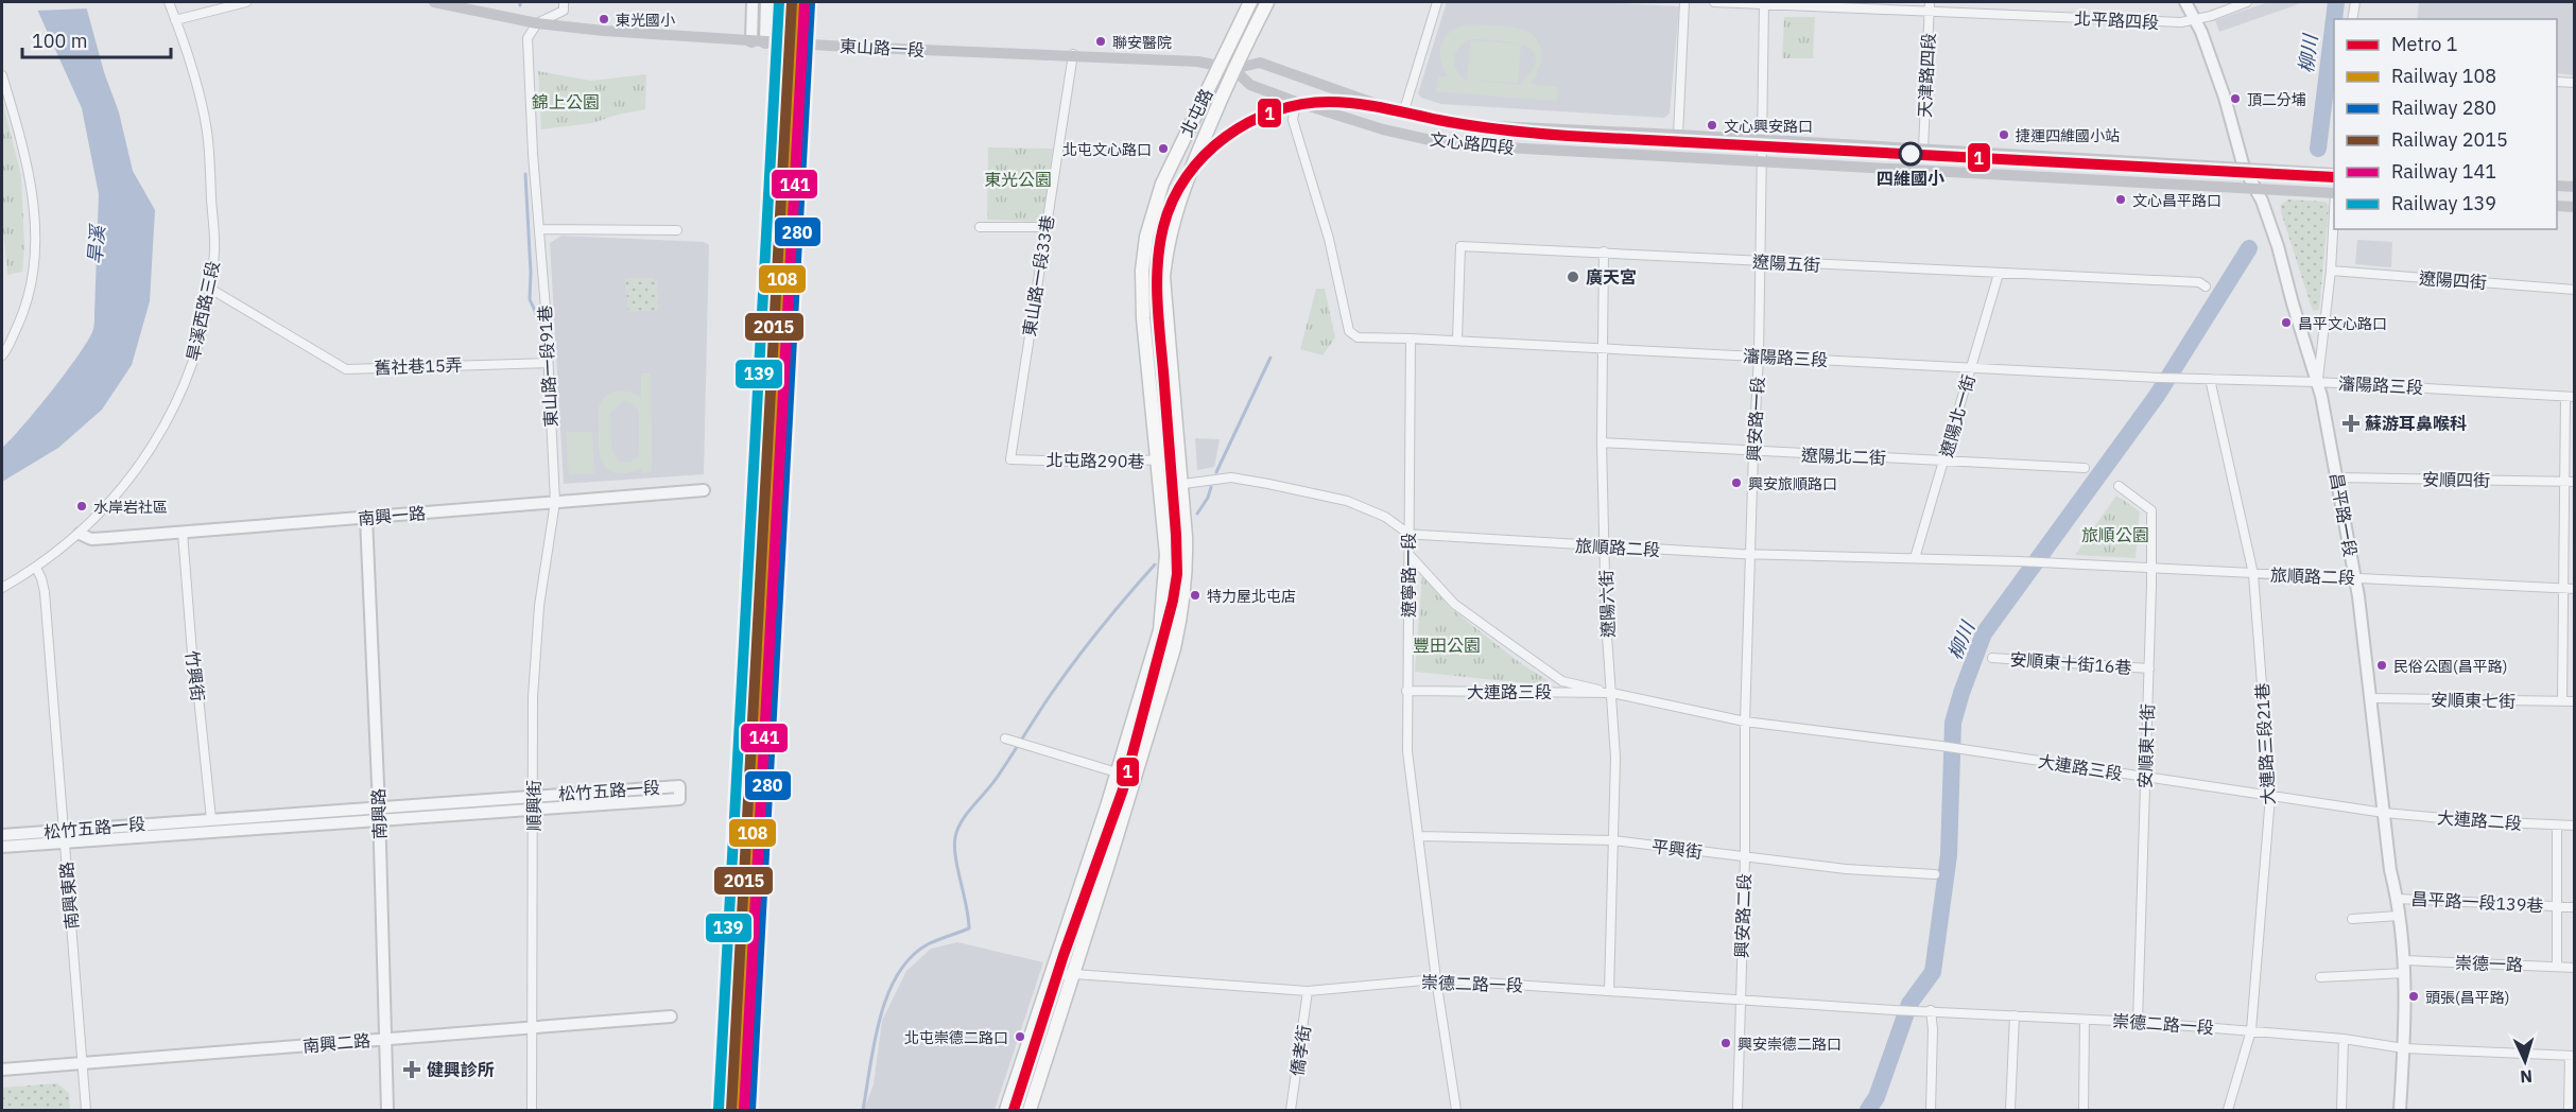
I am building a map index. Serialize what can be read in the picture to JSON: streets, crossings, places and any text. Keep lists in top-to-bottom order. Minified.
{"streets":{"main road":["東山路一段","北屯路","文心路四段"],"street":["北平路四段","天津路四段","遼陽五街","東山路一段33巷","遼陽四街","旱溪西路三段","瀋陽路三段","舊社巷15弄","東山路一段91巷","遼陽北一街","興安路一段","遼陽北二街","北屯路290巷","安順四街","昌平路一段","南興一路","旅順路二段","遼寧路一段","遼陽六街","安順東十街16巷","竹興街","大連路三段","安順東七街","大連路三段21巷","安順東十街","松竹五路一段","順興街","南興路","大連路二段","平興街","南興東路","昌平路一段139巷","興安路二段","崇德一路","崇德二路一段","南興二路","僑孝街"]},"crossings":[["北平路四段","天津路四段"],["北平路四段","興安路一段"],["北平路四段","昌平路一段"],["東山路一段","北屯路"],["東山路一段","文心路四段"],["東山路一段","東山路一段33巷"],["東山路一段","東山路一段91巷"],["天津路四段","文心路四段"],["北屯路","文心路四段"],["北屯路","北屯路290巷"],["北屯路","崇德二路一段"],["文心路四段","興安路一段"],["文心路四段","昌平路一段"],["遼陽五街","瀋陽路三段"],["遼陽五街","遼陽北一街"],["遼陽五街","興安路一段"],["遼陽五街","遼陽六街"],["東山路一段33巷","北屯路290巷"],["旱溪西路三段","舊社巷15弄"],["旱溪西路三段","南興一路"],["旱溪西路三段","南興東路"],["瀋陽路三段","遼陽北一街"],["瀋陽路三段","興安路一段"],["瀋陽路三段","昌平路一段"],["瀋陽路三段","遼寧路一段"],["瀋陽路三段","遼陽六街"],["瀋陽路三段","大連路三段21巷"],["舊社巷15弄","東山路一段91巷"],["東山路一段91巷","南興一路"],["東山路一段91巷","順興街"],["遼陽北一街","遼陽北二街"],["遼陽北一街","旅順路二段"],["興安路一段","遼陽北二街"],["興安路一段","旅順路二段"],["興安路一段","大連路三段"],["興安路一段","興安路二段"],["遼陽北二街","遼陽六街"],["安順四街","昌平路一段"],["昌平路一段","旅順路二段"],["昌平路一段","大連路三段"],["昌平路一段","安順東七街"],["昌平路一段","大連路二段"],["昌平路一段","昌平路一段139巷"],["昌平路一段","崇德一路"],["昌平路一段","崇德二路一段"],["南興一路","竹興街"],["南興一路","順興街"],["南興一路","南興路"],["旅順路二段","遼寧路一段"],["旅順路二段","遼陽六街"],["旅順路二段","大連路三段21巷"],["旅順路二段","安順東十街"],["遼寧路一段","大連路三段"],["遼寧路一段","平興街"],["遼寧路一段","崇德二路一段"],["遼陽六街","大連路三段"],["遼陽六街","平興街"],["遼陽六街","崇德二路一段"],["安順東十街16巷","安順東十街"],["竹興街","松竹五路一段"],["大連路三段","大連路三段21巷"],["大連路三段","安順東十街"],["大連路三段","大連路二段"],["大連路三段","興安路二段"],["大連路三段21巷","崇德二路一段"],["安順東十街","崇德二路一段"],["松竹五路一段","順興街"],["松竹五路一段","南興路"],["松竹五路一段","南興東路"],["順興街","南興二路"],["南興路","南興二路"],["平興街","興安路二段"],["南興東路","南興二路"],["興安路二段","崇德二路一段"],["崇德二路一段","僑孝街"]],"water":["柳川","旱溪"],"parks":["錦上公園","東光公園","旅順公園","豐田公園"],"places":{"other":["東光國小","聯安醫院","頂二分埔","文心興安路口","捷運四維國小站","北屯文心路口","四維國小","文心昌平路口","廣天宮","昌平文心路口","興安旅順路口","水岸岩社區","特力屋北屯店","民俗公園(昌平路)","頭張(昌平路)","北屯崇德二路口","興安崇德二路口"],"health":["蘇游耳鼻喉科","健興診所"]},"lines":["rail line 108","rail line 2015","rail line 139","rail line 280","rail line 141","metro line 1"],"legend":["Metro 1","Railway 108","Railway 280","Railway 2015","Railway 141","Railway 139"],"scale_bar":"100 m","north":"bottom"}
